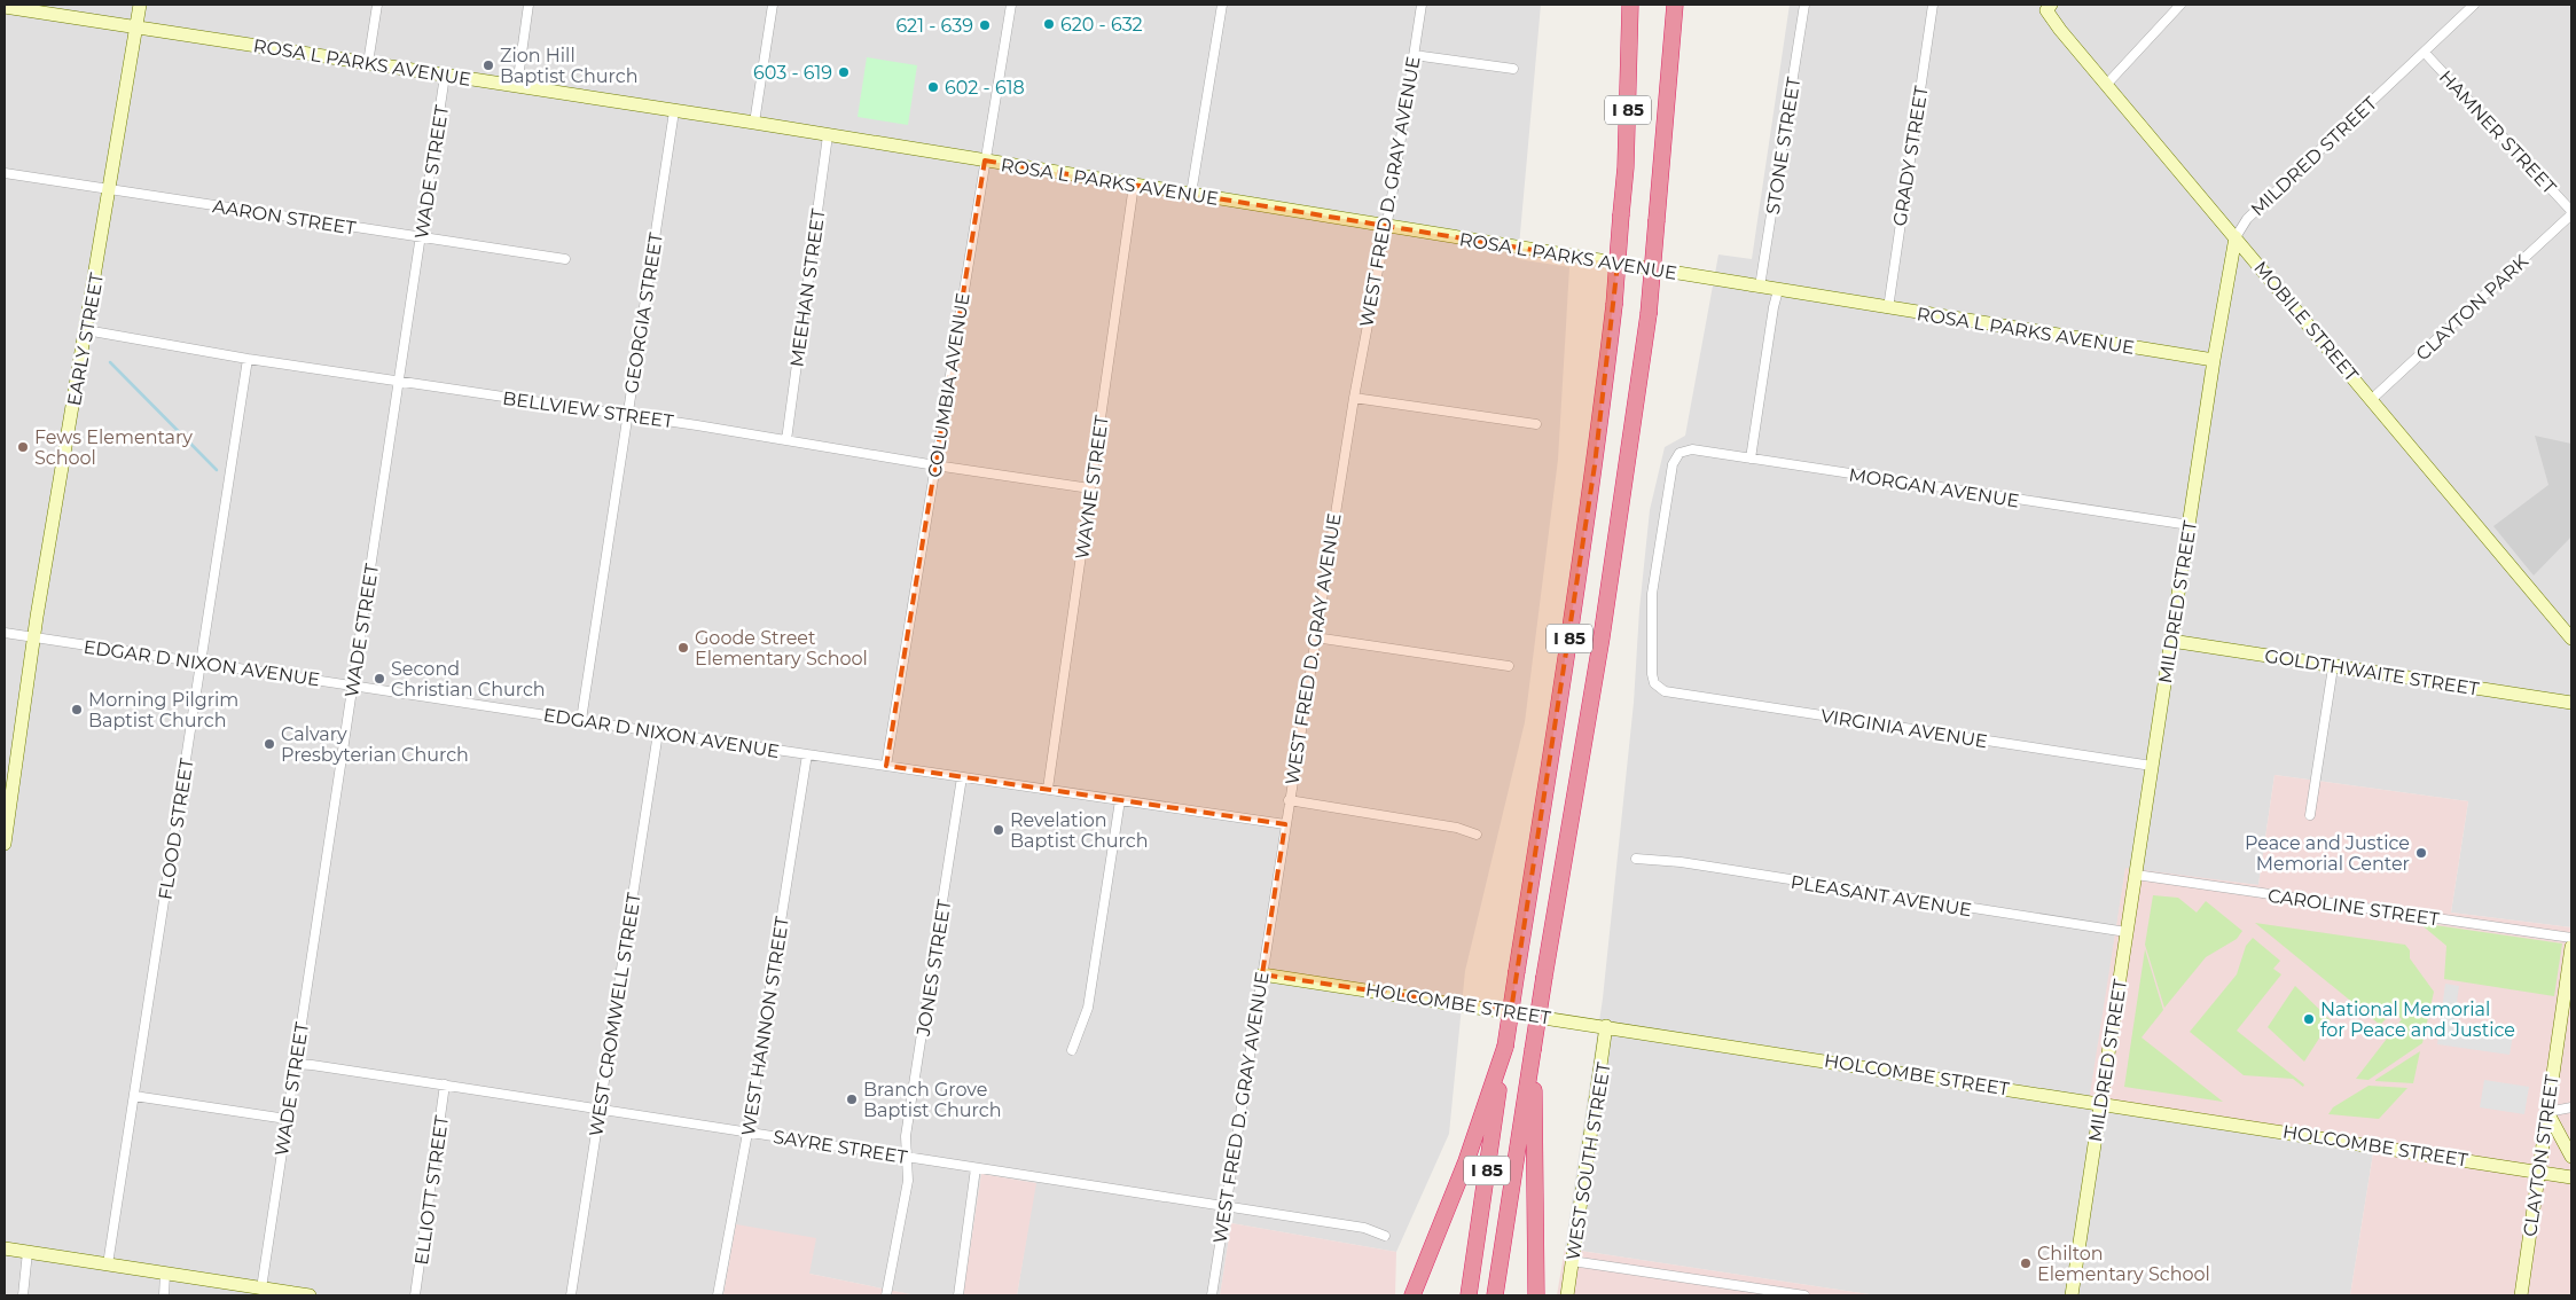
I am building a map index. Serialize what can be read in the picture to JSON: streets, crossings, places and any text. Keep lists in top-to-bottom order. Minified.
{"streets":{"highway":["I 85"],"street":["ROSA L PARKS AVENUE","HAMNER STREET","STONE STREET","GRADY STREET","MILDRED STREET","WADE STREET","WEST FRED D. GRAY AVENUE","AARON STREET","MEEHAN STREET","CLAYTON PARK","GEORGIA STREET","MOBILE STREET","EARLY STREET","COLUMBIA AVENUE","BELLVIEW STREET","WAYNE STREET","MORGAN AVENUE","EDGAR D NIXON AVENUE","GOLDTHWAITE STREET","VIRGINIA AVENUE","FLOOD STREET","PLEASANT AVENUE","CAROLINE STREET","JONES STREET","HOLCOMBE STREET","WEST CROMWELL STREET","WEST HANNON STREET","SAYRE STREET","CLAYTON STREET","WEST SOUTH STREET","ELLIOTT STREET"]},"crossings":[["ROSA L PARKS AVENUE","STONE STREET"],["ROSA L PARKS AVENUE","GRADY STREET"],["ROSA L PARKS AVENUE","MILDRED STREET"],["ROSA L PARKS AVENUE","WADE STREET"],["ROSA L PARKS AVENUE","WEST FRED D. GRAY AVENUE"],["ROSA L PARKS AVENUE","MEEHAN STREET"],["ROSA L PARKS AVENUE","GEORGIA STREET"],["ROSA L PARKS AVENUE","EARLY STREET"],["ROSA L PARKS AVENUE","COLUMBIA AVENUE"],["ROSA L PARKS AVENUE","WAYNE STREET"],["HAMNER STREET","MILDRED STREET"],["HAMNER STREET","CLAYTON PARK"],["MILDRED STREET","MOBILE STREET"],["MILDRED STREET","MORGAN AVENUE"],["MILDRED STREET","GOLDTHWAITE STREET"],["MILDRED STREET","VIRGINIA AVENUE"],["MILDRED STREET","PLEASANT AVENUE"],["MILDRED STREET","CAROLINE STREET"],["MILDRED STREET","HOLCOMBE STREET"],["WADE STREET","AARON STREET"],["WADE STREET","BELLVIEW STREET"],["WADE STREET","EDGAR D NIXON AVENUE"],["WADE STREET","SAYRE STREET"],["WEST FRED D. GRAY AVENUE","EDGAR D NIXON AVENUE"],["WEST FRED D. GRAY AVENUE","HOLCOMBE STREET"],["WEST FRED D. GRAY AVENUE","SAYRE STREET"],["AARON STREET","EARLY STREET"],["MEEHAN STREET","BELLVIEW STREET"],["CLAYTON PARK","MOBILE STREET"],["GEORGIA STREET","BELLVIEW STREET"],["GEORGIA STREET","EDGAR D NIXON AVENUE"],["EARLY STREET","BELLVIEW STREET"],["EARLY STREET","EDGAR D NIXON AVENUE"],["COLUMBIA AVENUE","BELLVIEW STREET"],["COLUMBIA AVENUE","EDGAR D NIXON AVENUE"],["BELLVIEW STREET","WAYNE STREET"],["BELLVIEW STREET","FLOOD STREET"],["WAYNE STREET","EDGAR D NIXON AVENUE"],["MORGAN AVENUE","VIRGINIA AVENUE"],["EDGAR D NIXON AVENUE","FLOOD STREET"],["EDGAR D NIXON AVENUE","JONES STREET"],["EDGAR D NIXON AVENUE","WEST CROMWELL STREET"],["EDGAR D NIXON AVENUE","WEST HANNON STREET"],["JONES STREET","SAYRE STREET"],["HOLCOMBE STREET","CLAYTON STREET"],["HOLCOMBE STREET","WEST SOUTH STREET"],["WEST CROMWELL STREET","SAYRE STREET"],["WEST HANNON STREET","SAYRE STREET"],["SAYRE STREET","ELLIOTT STREET"]],"places":["620 - 632","621 - 639","Zion Hill Baptist Church","603 - 619","602 - 618","Fews Elementary School","Goode Street Elementary School","Second Christian Church","Morning Pilgrim Baptist Church","Calvary Presbyterian Church","Revelation Baptist Church","Peace and Justice Memorial Center","National Memorial for Peace and Justice","Branch Grove Baptist Church","Chilton Elementary School"]}
